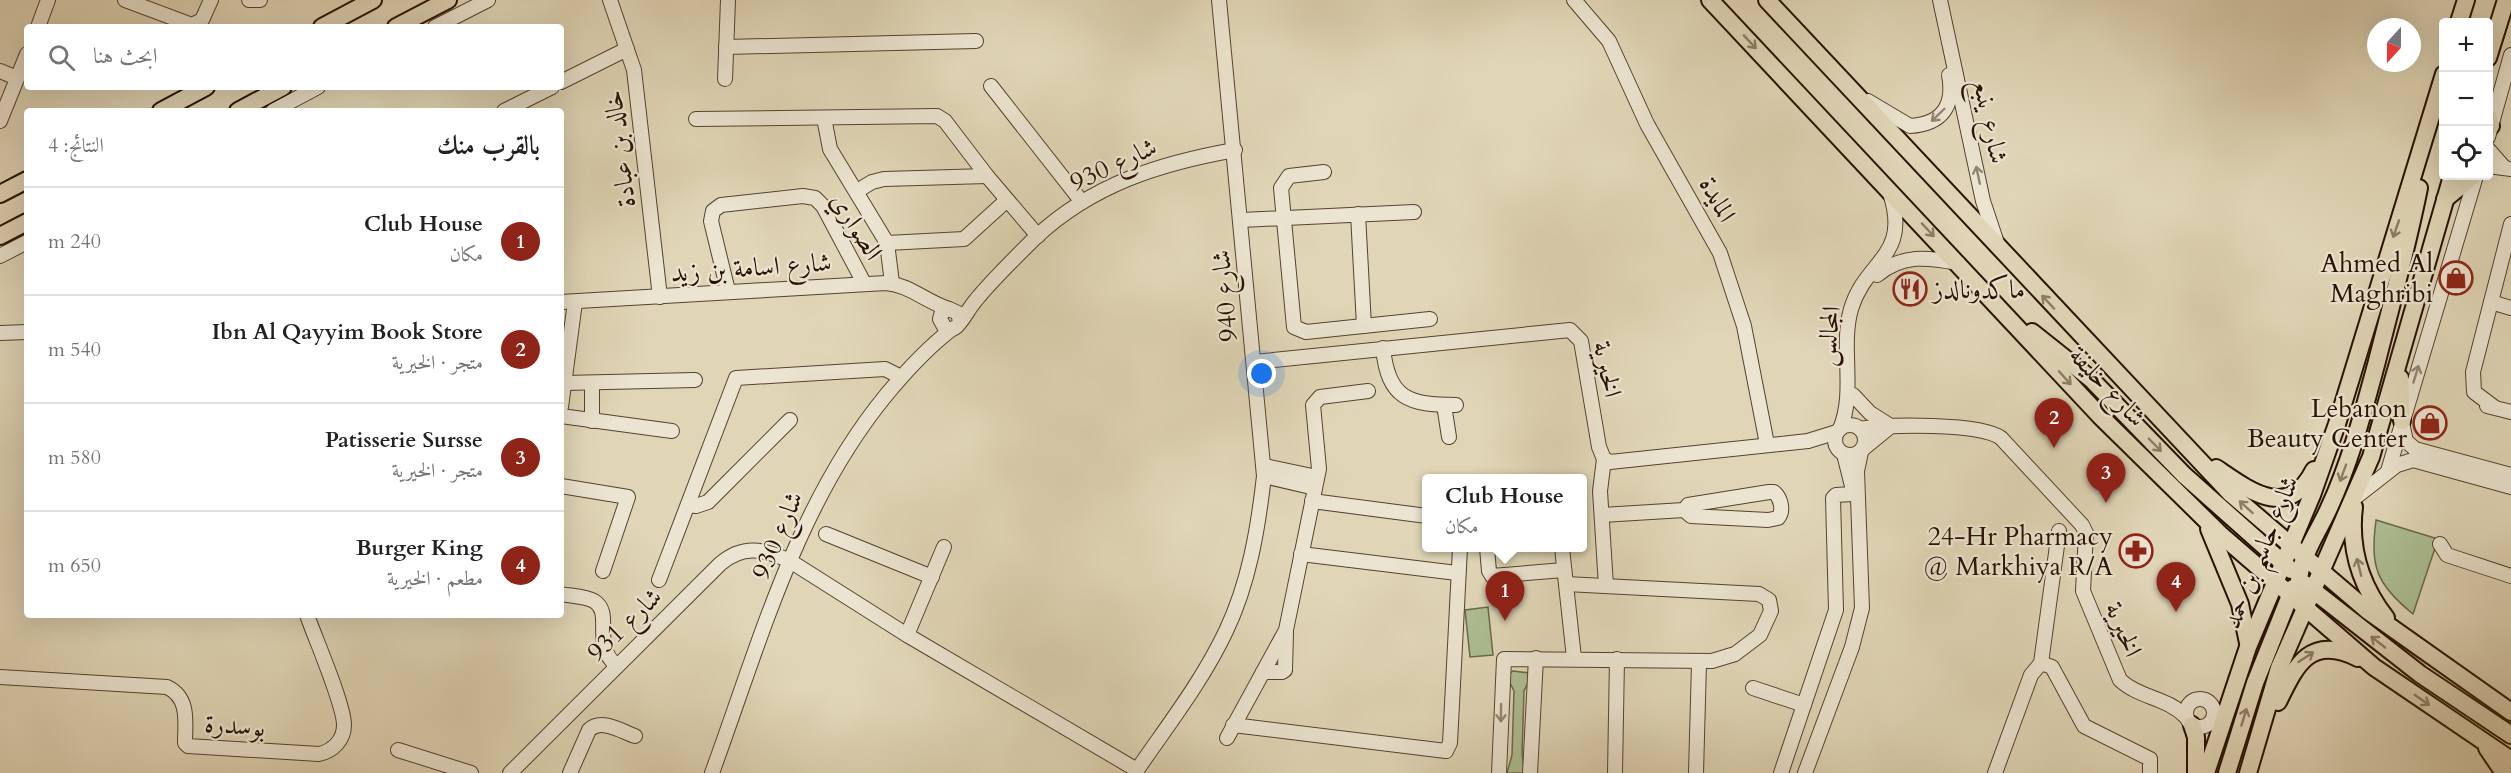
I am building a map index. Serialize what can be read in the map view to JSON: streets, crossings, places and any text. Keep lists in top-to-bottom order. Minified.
{"streets":{"main road":["شارع خليفة","شارع جاسم بن حمد"],"street":["شارع ينبع","خالد بن عبادة","شارع 930","المايدة","الصواري","شارع اسامة بن زيد","شارع 940","المجالس","الخيرية","شارع 931","بوسدرة"]},"crossings":[["شارع ينبع","شارع خليفة"],["خالد بن عبادة","شارع اسامة بن زيد"],["شارع 930","شارع اسامة بن زيد"],["شارع 930","شارع 940"],["شارع 930","شارع 931"],["الصواري","شارع اسامة بن زيد"],["شارع 940","الخيرية"],["شارع 940","شارع 931"],["المجالس","الخيرية"],["المجالس","شارع خليفة"],["شارع خليفة","شارع جاسم بن حمد"]],"places":{"shop":["Ahmed Al Maghribi","Lebanon Beauty Center"],"restaurant":["ماكدونالدز"],"pharmacy":["24-Hr Pharmacy @ Markhiya R/A"]},"north":"bottom","page":{"map_buttons":["+","−"],"search":"ابحث هنا","heading":["بالقرب منك","النتائج: 4"],"list":[{"mark":"1","name":"Club House","note":"مكان","value":"240 m"},{"mark":"2","name":"Ibn Al Qayyim Book Store","note":"متجر · الخيرية","value":"540 m"},{"mark":"3","name":"Patisserie Sursse","note":"متجر · الخيرية","value":"580 m"},{"mark":"4","name":"Burger King","note":"مطعم · الخيرية","value":"650 m"}],"pins":["2","3","4","1"],"popup":["Club House","مكان"]}}
